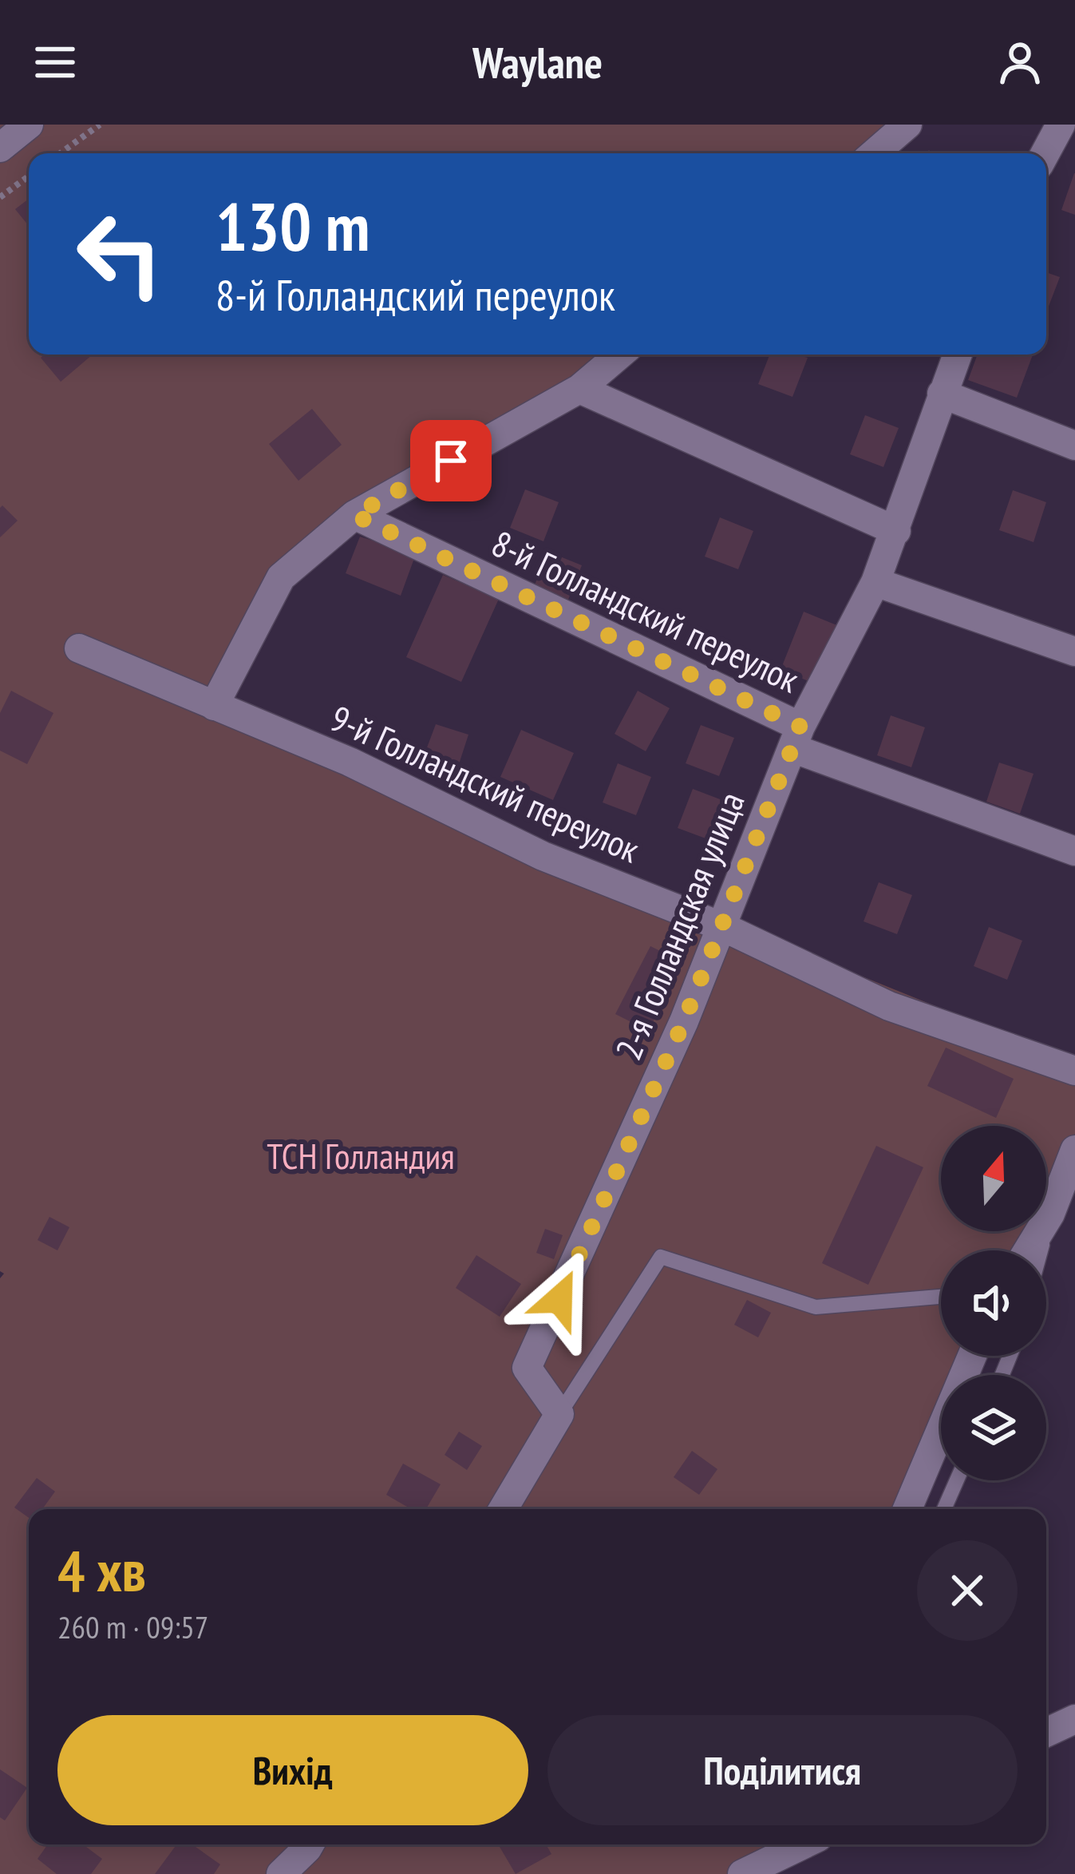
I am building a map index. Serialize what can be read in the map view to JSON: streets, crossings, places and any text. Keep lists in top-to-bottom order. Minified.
{"streets":{"street":["8-й Голландский переулок","9-й Голландский переулок","2-я Голландская улица"]},"crossings":[["8-й Голландский переулок","2-я Голландская улица"],["9-й Голландский переулок","2-я Голландская улица"]],"parks":["ТСН Голландия"],"north":"top","page":{"header":"Waylane","turn":["130 m","8-й Голландский переулок"],"heading":["4 хв","260 m · 09:57"],"buttons":["Вихід","Поділитися"]}}
